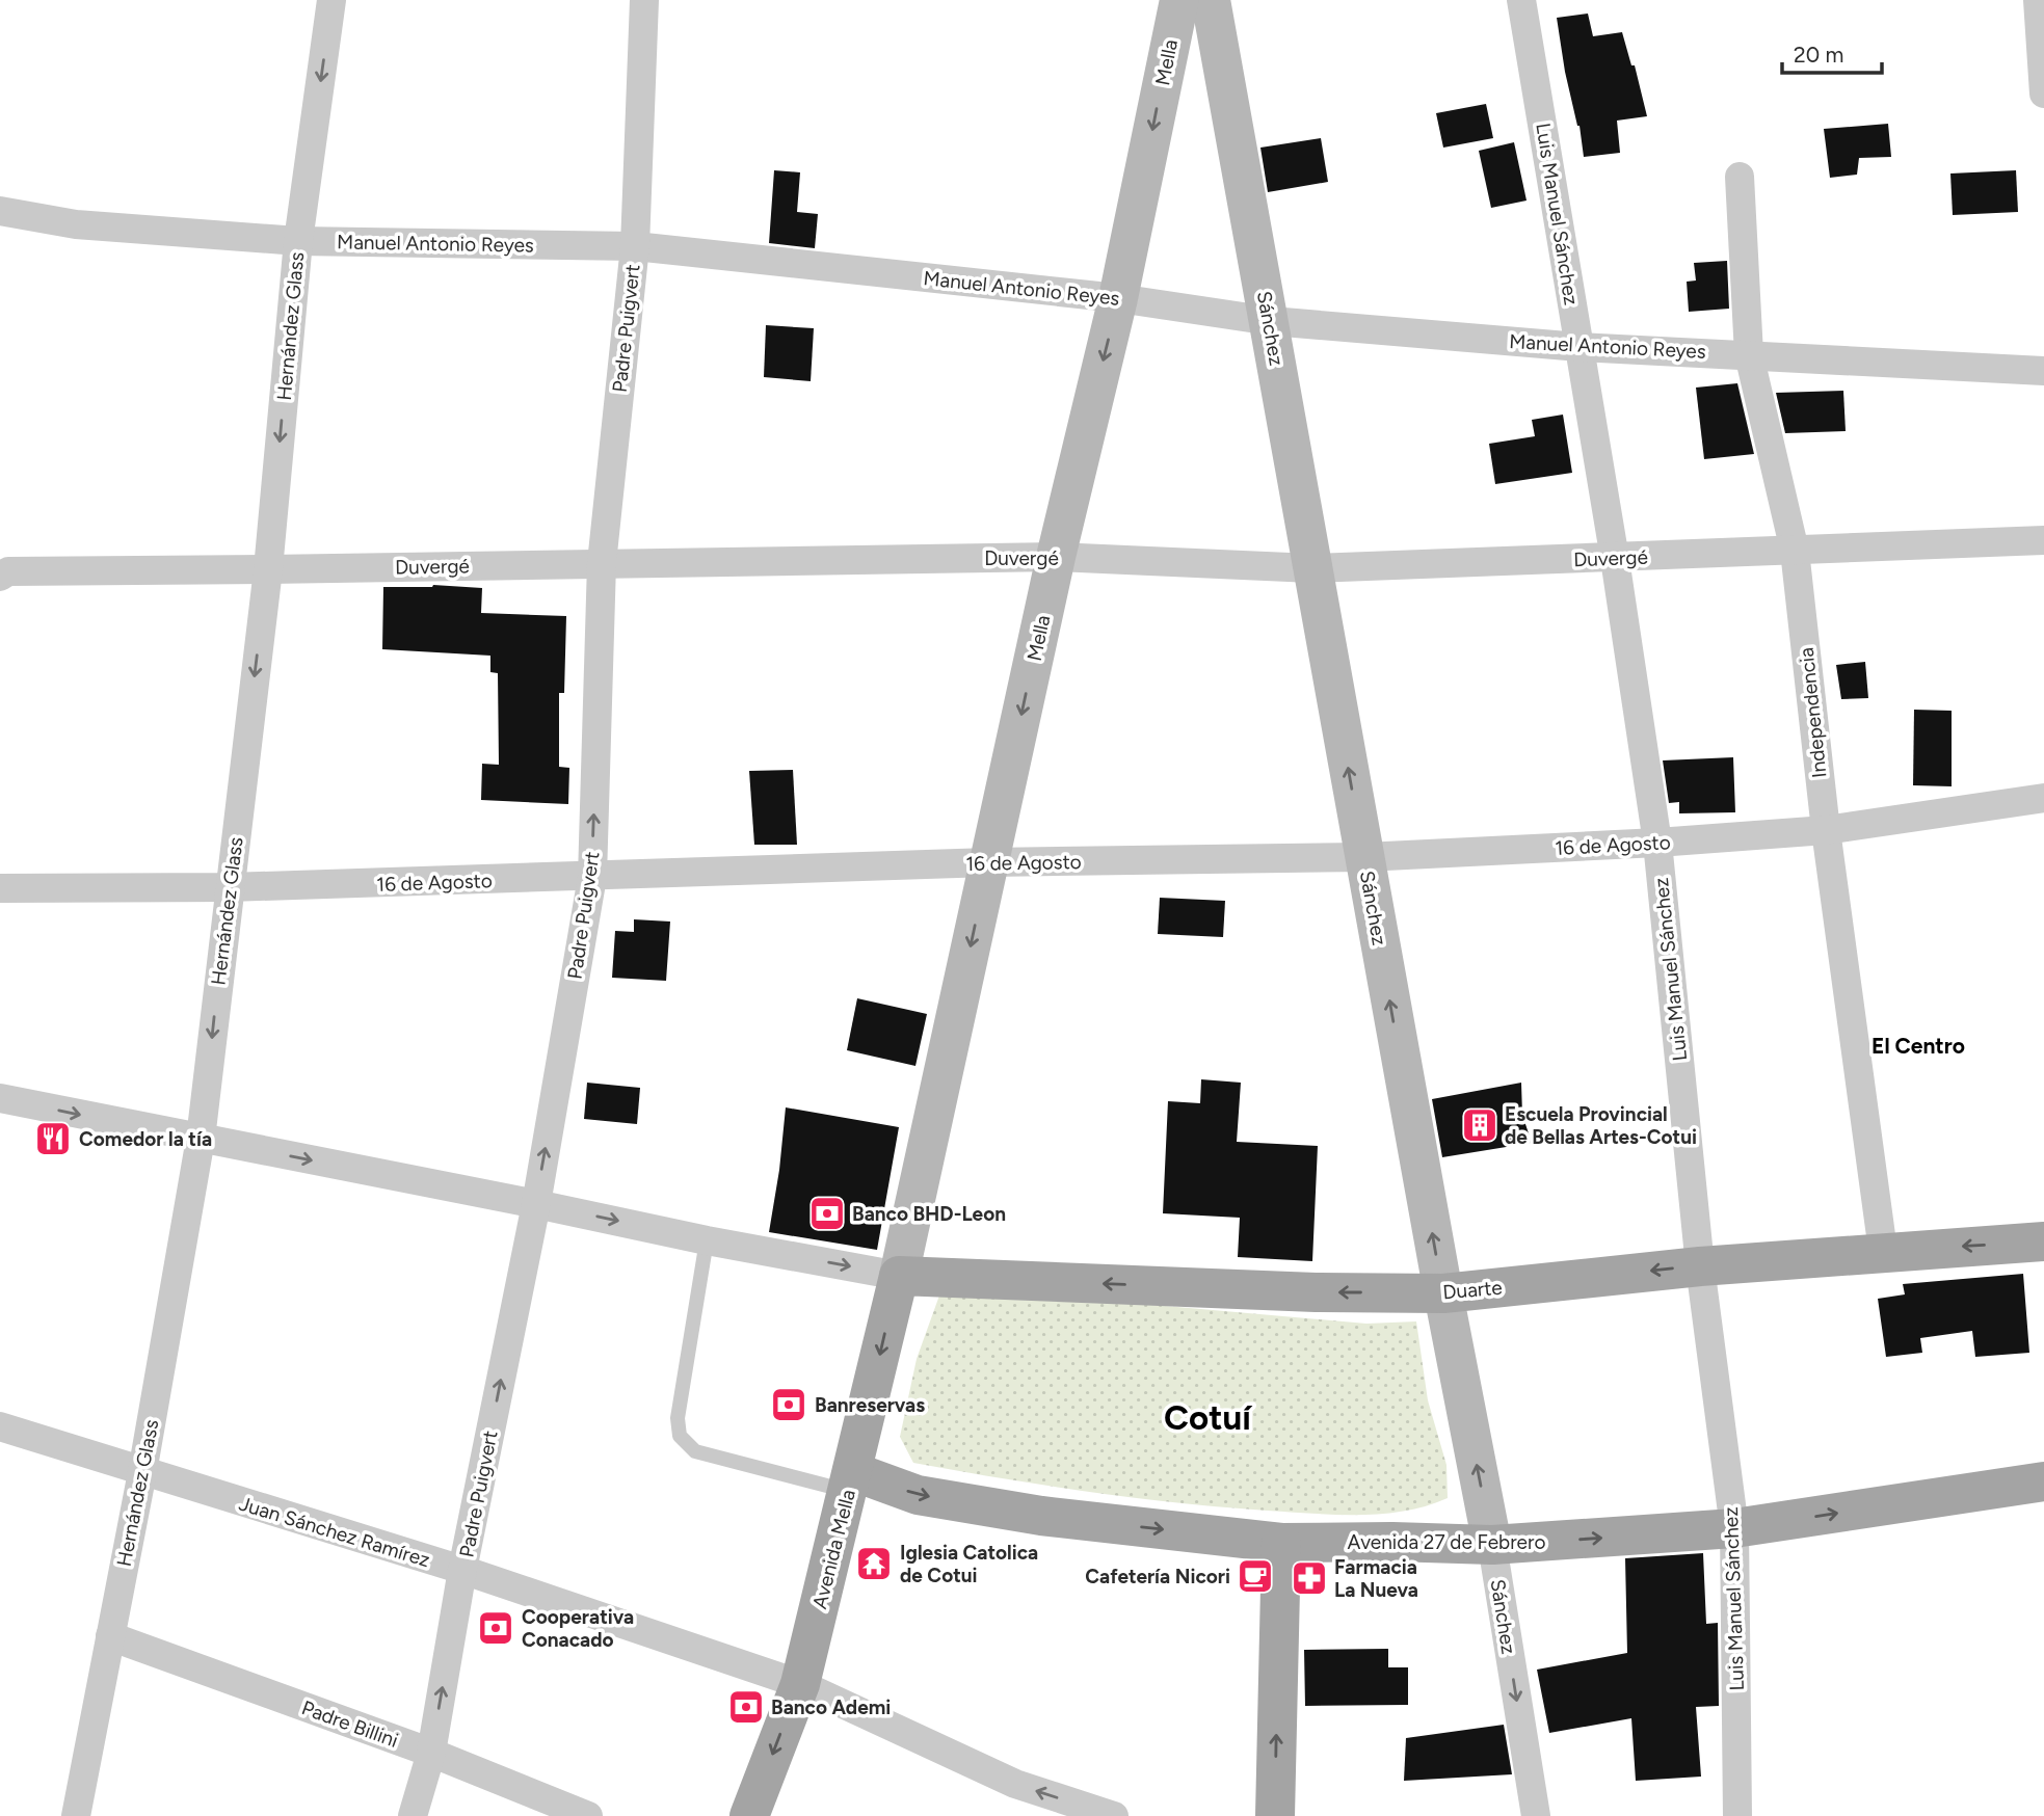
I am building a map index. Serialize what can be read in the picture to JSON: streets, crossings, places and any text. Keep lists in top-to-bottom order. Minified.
{"streets":{"main road":["Mella","Sánchez","Duarte","Avenida 27 de Febrero","Avenida Mella"],"street":["Luis Manuel Sánchez","Manuel Antonio Reyes","Hernández Glass","Padre Puigvert","Duvergé","Independencia","16 de Agosto","Juan Sánchez Ramírez","Padre Billini"]},"crossings":[["Mella","Manuel Antonio Reyes"],["Mella","Duvergé"],["Mella","16 de Agosto"],["Mella","Duarte"],["Mella","Avenida Mella"],["Luis Manuel Sánchez","Manuel Antonio Reyes"],["Luis Manuel Sánchez","Duvergé"],["Luis Manuel Sánchez","16 de Agosto"],["Luis Manuel Sánchez","Duarte"],["Luis Manuel Sánchez","Avenida 27 de Febrero"],["Manuel Antonio Reyes","Hernández Glass"],["Manuel Antonio Reyes","Padre Puigvert"],["Manuel Antonio Reyes","Sánchez"],["Manuel Antonio Reyes","Independencia"],["Hernández Glass","Duvergé"],["Hernández Glass","16 de Agosto"],["Hernández Glass","Juan Sánchez Ramírez"],["Hernández Glass","Padre Billini"],["Padre Puigvert","Duvergé"],["Padre Puigvert","16 de Agosto"],["Padre Puigvert","Juan Sánchez Ramírez"],["Padre Puigvert","Padre Billini"],["Sánchez","Duvergé"],["Sánchez","16 de Agosto"],["Sánchez","Duarte"],["Sánchez","Avenida 27 de Febrero"],["Duvergé","Independencia"],["Independencia","16 de Agosto"],["Independencia","Duarte"],["Duarte","Avenida Mella"],["Juan Sánchez Ramírez","Avenida Mella"],["Avenida 27 de Febrero","Avenida Mella"]],"one_way":["Mella","Hernández Glass","Padre Puigvert","Duarte","Avenida 27 de Febrero","Avenida Mella"],"districts":["El Centro","Cotuí"],"places":{"building":["Escuela Provincial de Bellas Artes-Cotui"],"restaurant":["Comedor la tía"],"bank":["Banco BHD-Leon","Banreservas","Cooperativa Conacado","Banco Ademi"],"temple":["Iglesia Catolica de Cotui"],"cafe":["Cafetería Nicori"],"pharmacy":["Farmacia La Nueva"]},"scale_bar":"20 m"}
